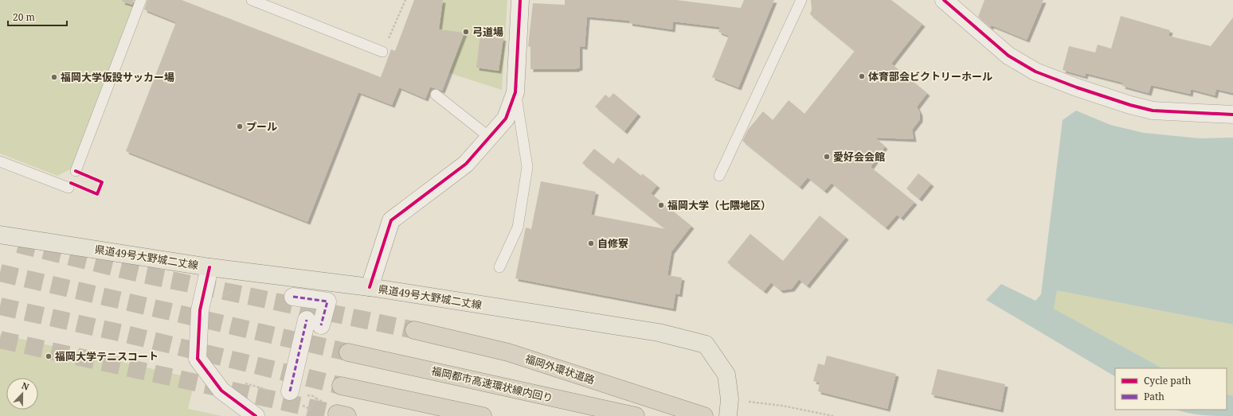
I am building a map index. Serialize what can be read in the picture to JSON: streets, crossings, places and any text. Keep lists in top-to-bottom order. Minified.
{"streets":{"highway":["福岡外環状道路","福岡都市高速環状線内回り"],"main road":["県道49号大野城二丈線"]},"places":["弓道場","体育部会ビクトリーホール","福岡大学仮設サッカー場","プール","愛好会会館","福岡大学（七隈地区）","自修寮","福岡大学テニスコート"],"legend":["Cycle path","Path"],"scale_bar":"20 m","north":"top"}
